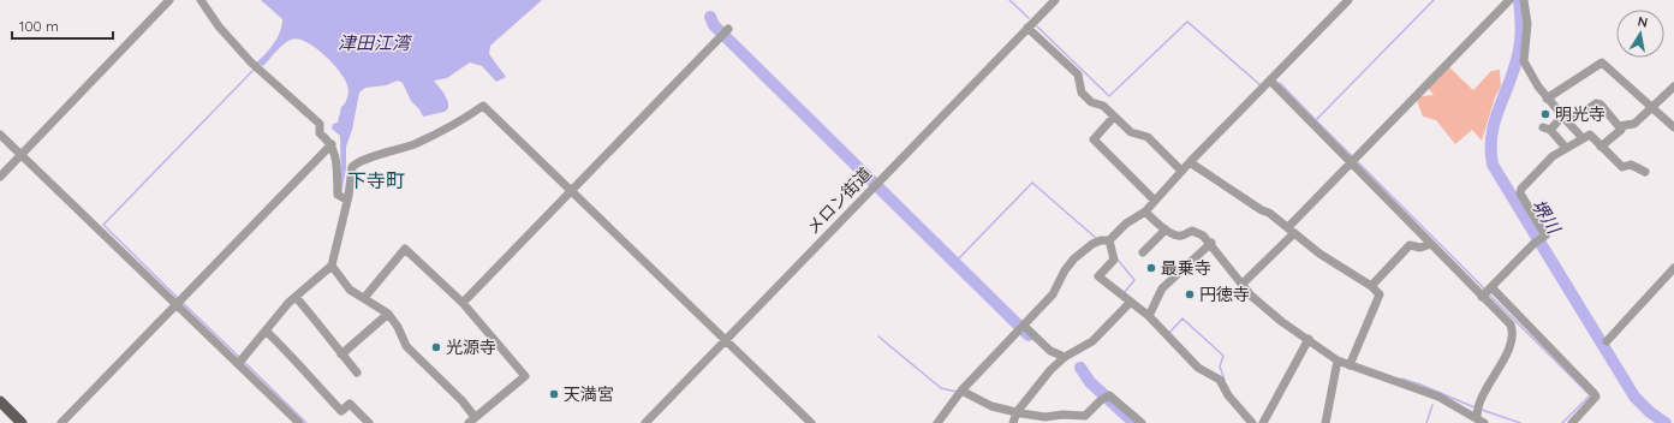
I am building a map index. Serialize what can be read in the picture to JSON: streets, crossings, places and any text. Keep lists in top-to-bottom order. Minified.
{"streets":{"street":["メロン街道"]},"districts":["下寺町"],"water":["津田江湾","堺川"],"places":["明光寺","最乗寺","円徳寺","光源寺","天満宮"],"scale_bar":"100 m","north":"top"}
